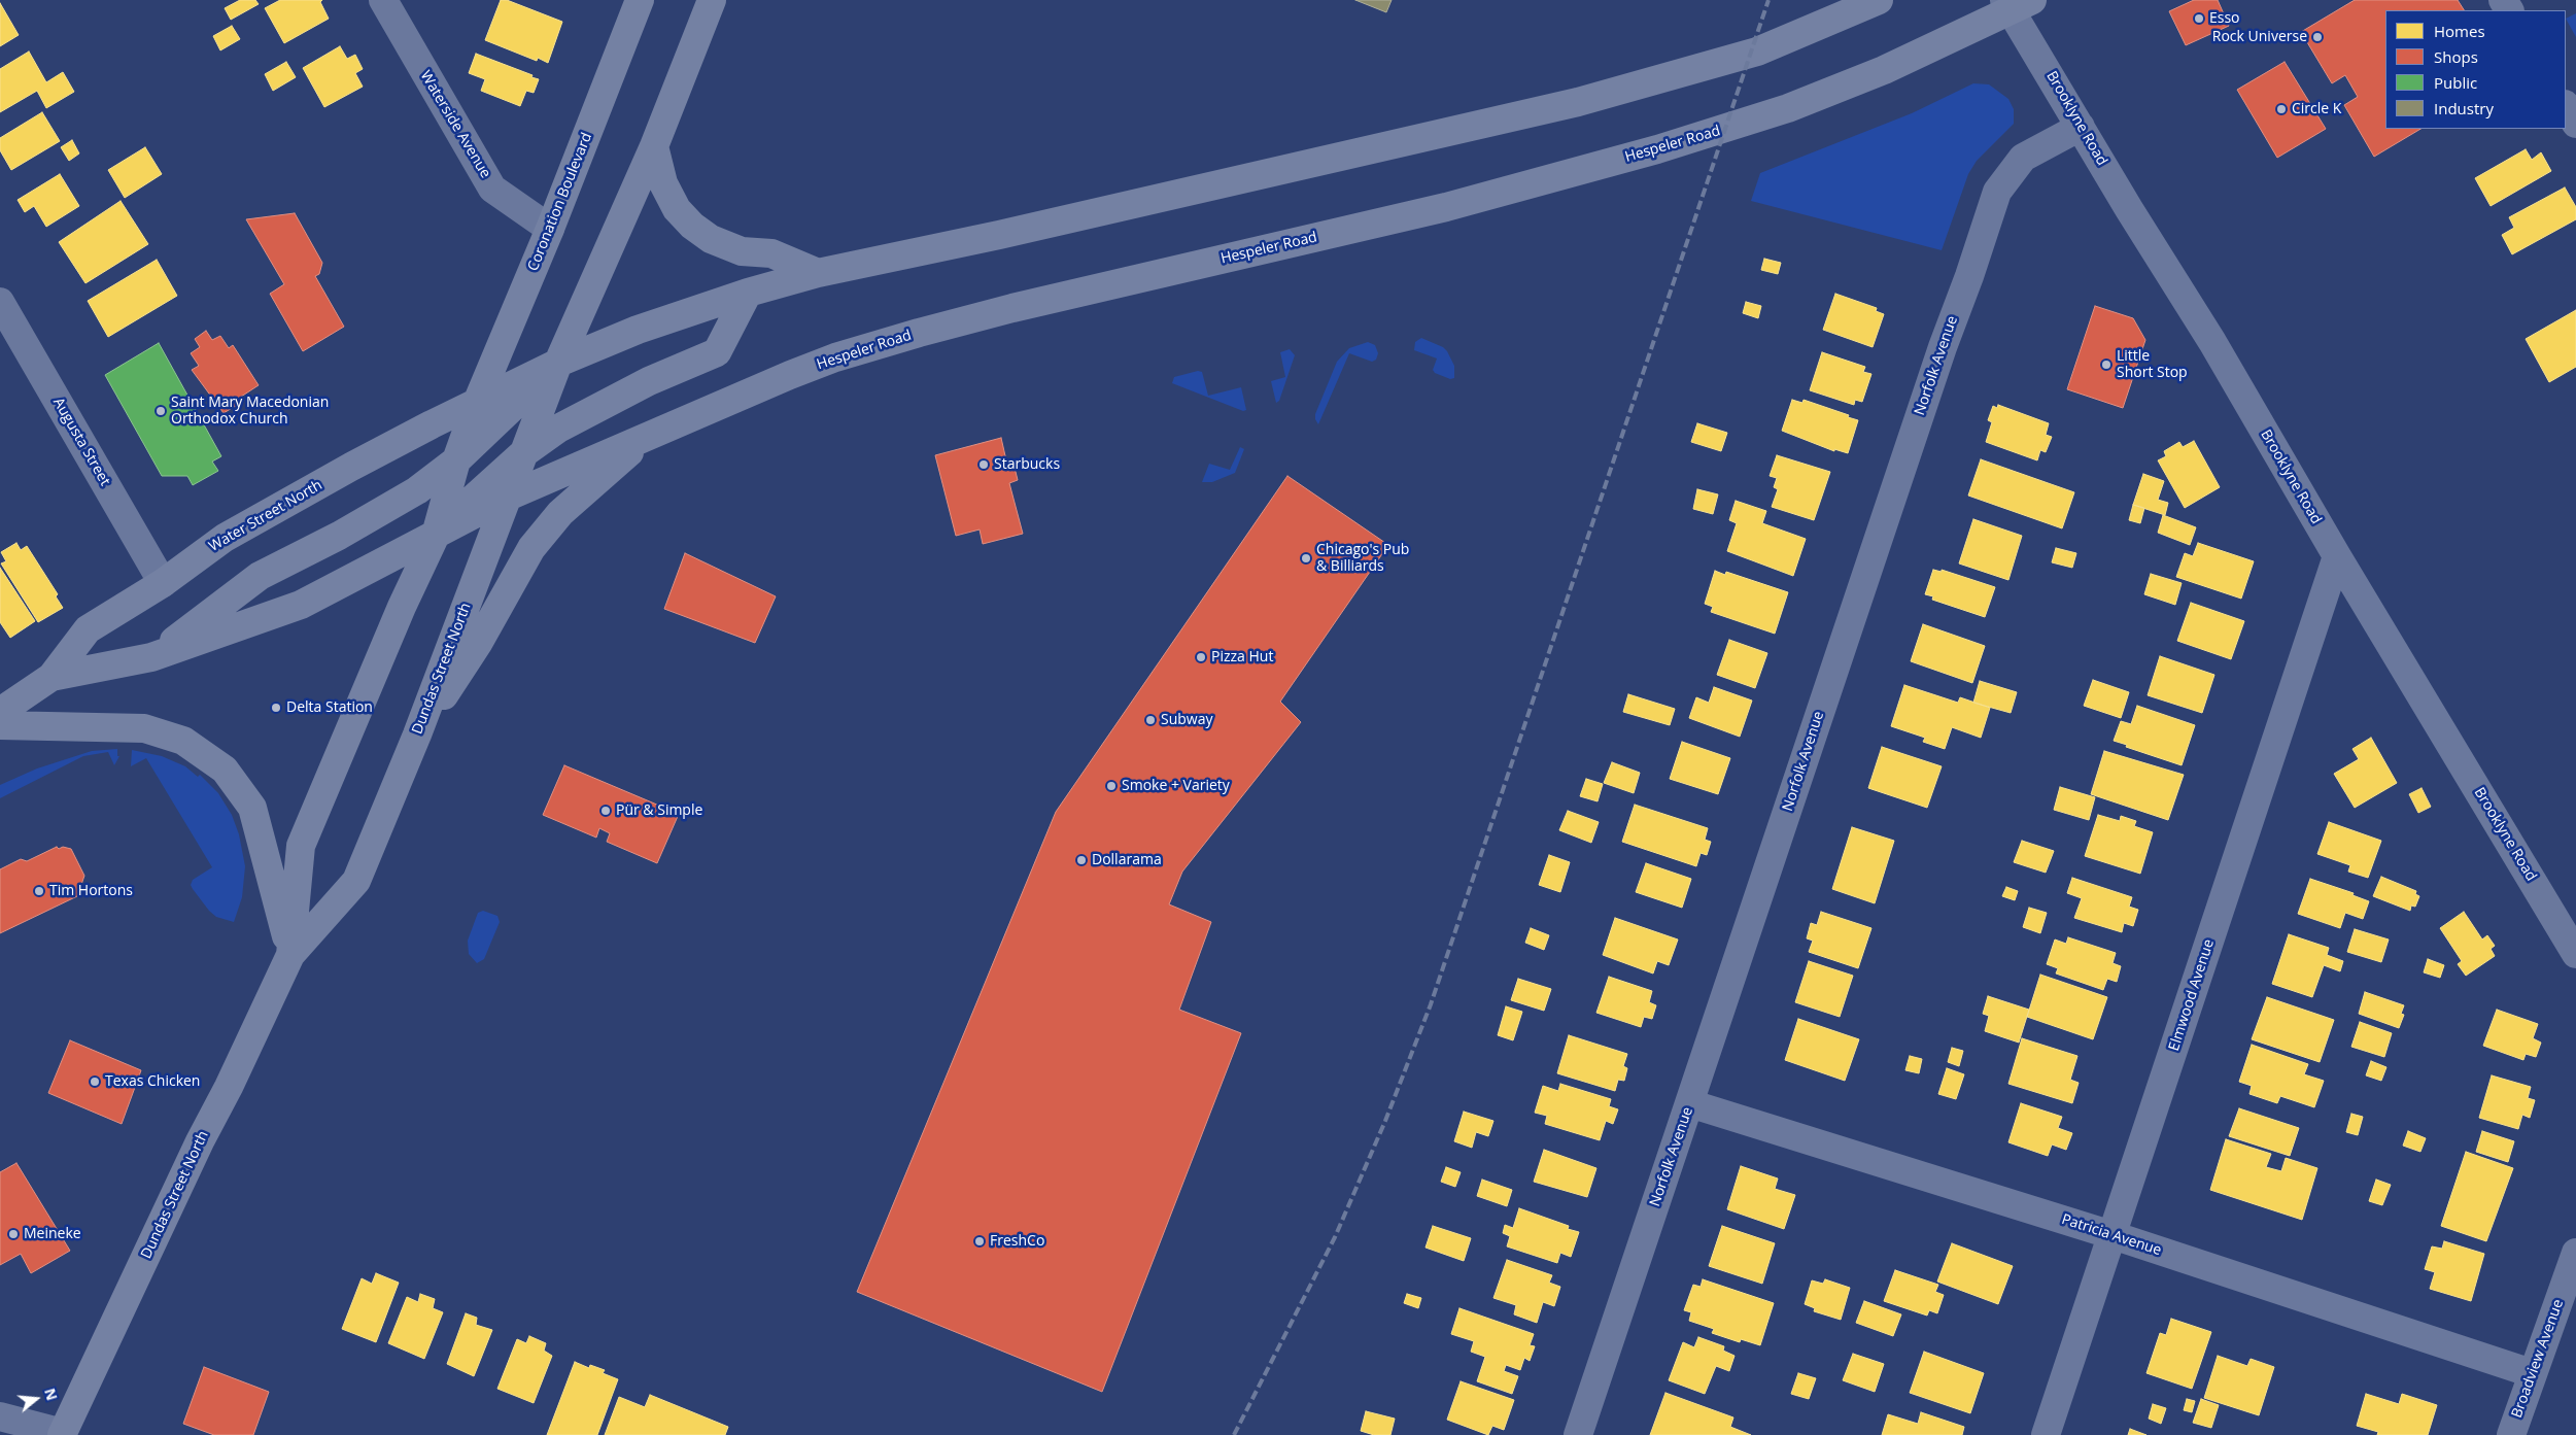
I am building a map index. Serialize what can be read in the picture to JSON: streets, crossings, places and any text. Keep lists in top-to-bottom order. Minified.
{"streets":{"main road":["Hespeler Road","Coronation Boulevard","Water Street North","Dundas Street North"],"street":["Brooklyne Road","Waterside Avenue","Norfolk Avenue","Augusta Street","Elmwood Avenue","Patricia Avenue","Broadview Avenue"]},"crossings":[["Brooklyne Road","Hespeler Road"],["Brooklyne Road","Norfolk Avenue"],["Brooklyne Road","Elmwood Avenue"],["Waterside Avenue","Coronation Boulevard"],["Hespeler Road","Water Street North"],["Hespeler Road","Dundas Street North"],["Coronation Boulevard","Water Street North"],["Coronation Boulevard","Dundas Street North"],["Norfolk Avenue","Patricia Avenue"],["Augusta Street","Water Street North"],["Water Street North","Dundas Street North"],["Elmwood Avenue","Patricia Avenue"],["Patricia Avenue","Broadview Avenue"]],"places":["Esso","Rock Universe","Circle K","Little Short Stop","Saint Mary Macedonian Orthodox Church","Starbucks","Chicago's Pub & Billiards","Pizza Hut","Delta Station","Subway","Smoke + Variety","Pür & Simple","Dollarama","Tim Hortons","Texas Chicken","Meineke","FreshCo"],"legend":["Homes","Shops","Public","Industry"],"north":"right"}
